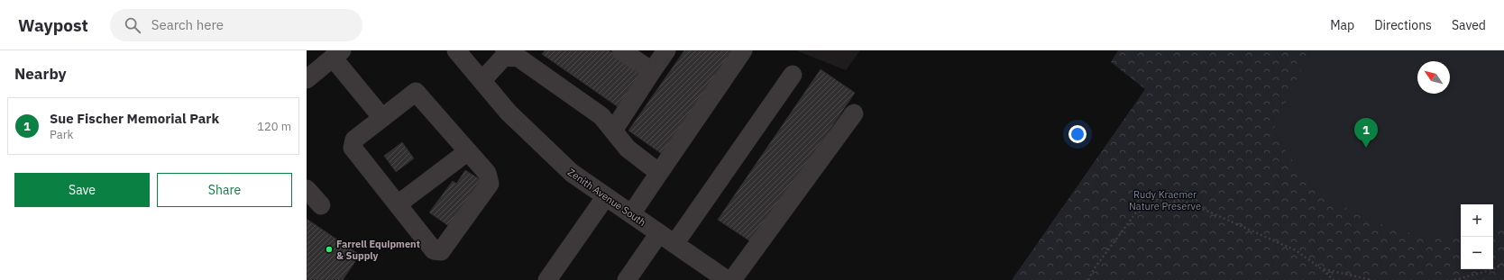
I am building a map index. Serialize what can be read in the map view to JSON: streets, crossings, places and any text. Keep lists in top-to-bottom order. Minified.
{"streets":{"street":["Zenith Avenue South"]},"parks":["Rudy Kraemer Nature Preserve"],"places":["Farrell Equipment & Supply"],"north":"top left","page":{"header":"Waypost","search":"Search here","nav":["Map","Directions","Saved"],"heading":"Nearby","list":[{"mark":"1","name":"Sue Fischer Memorial Park","note":"Park","value":"120 m"}],"pins":"1","buttons":["Save","Share"],"map_buttons":["+","−"]}}
